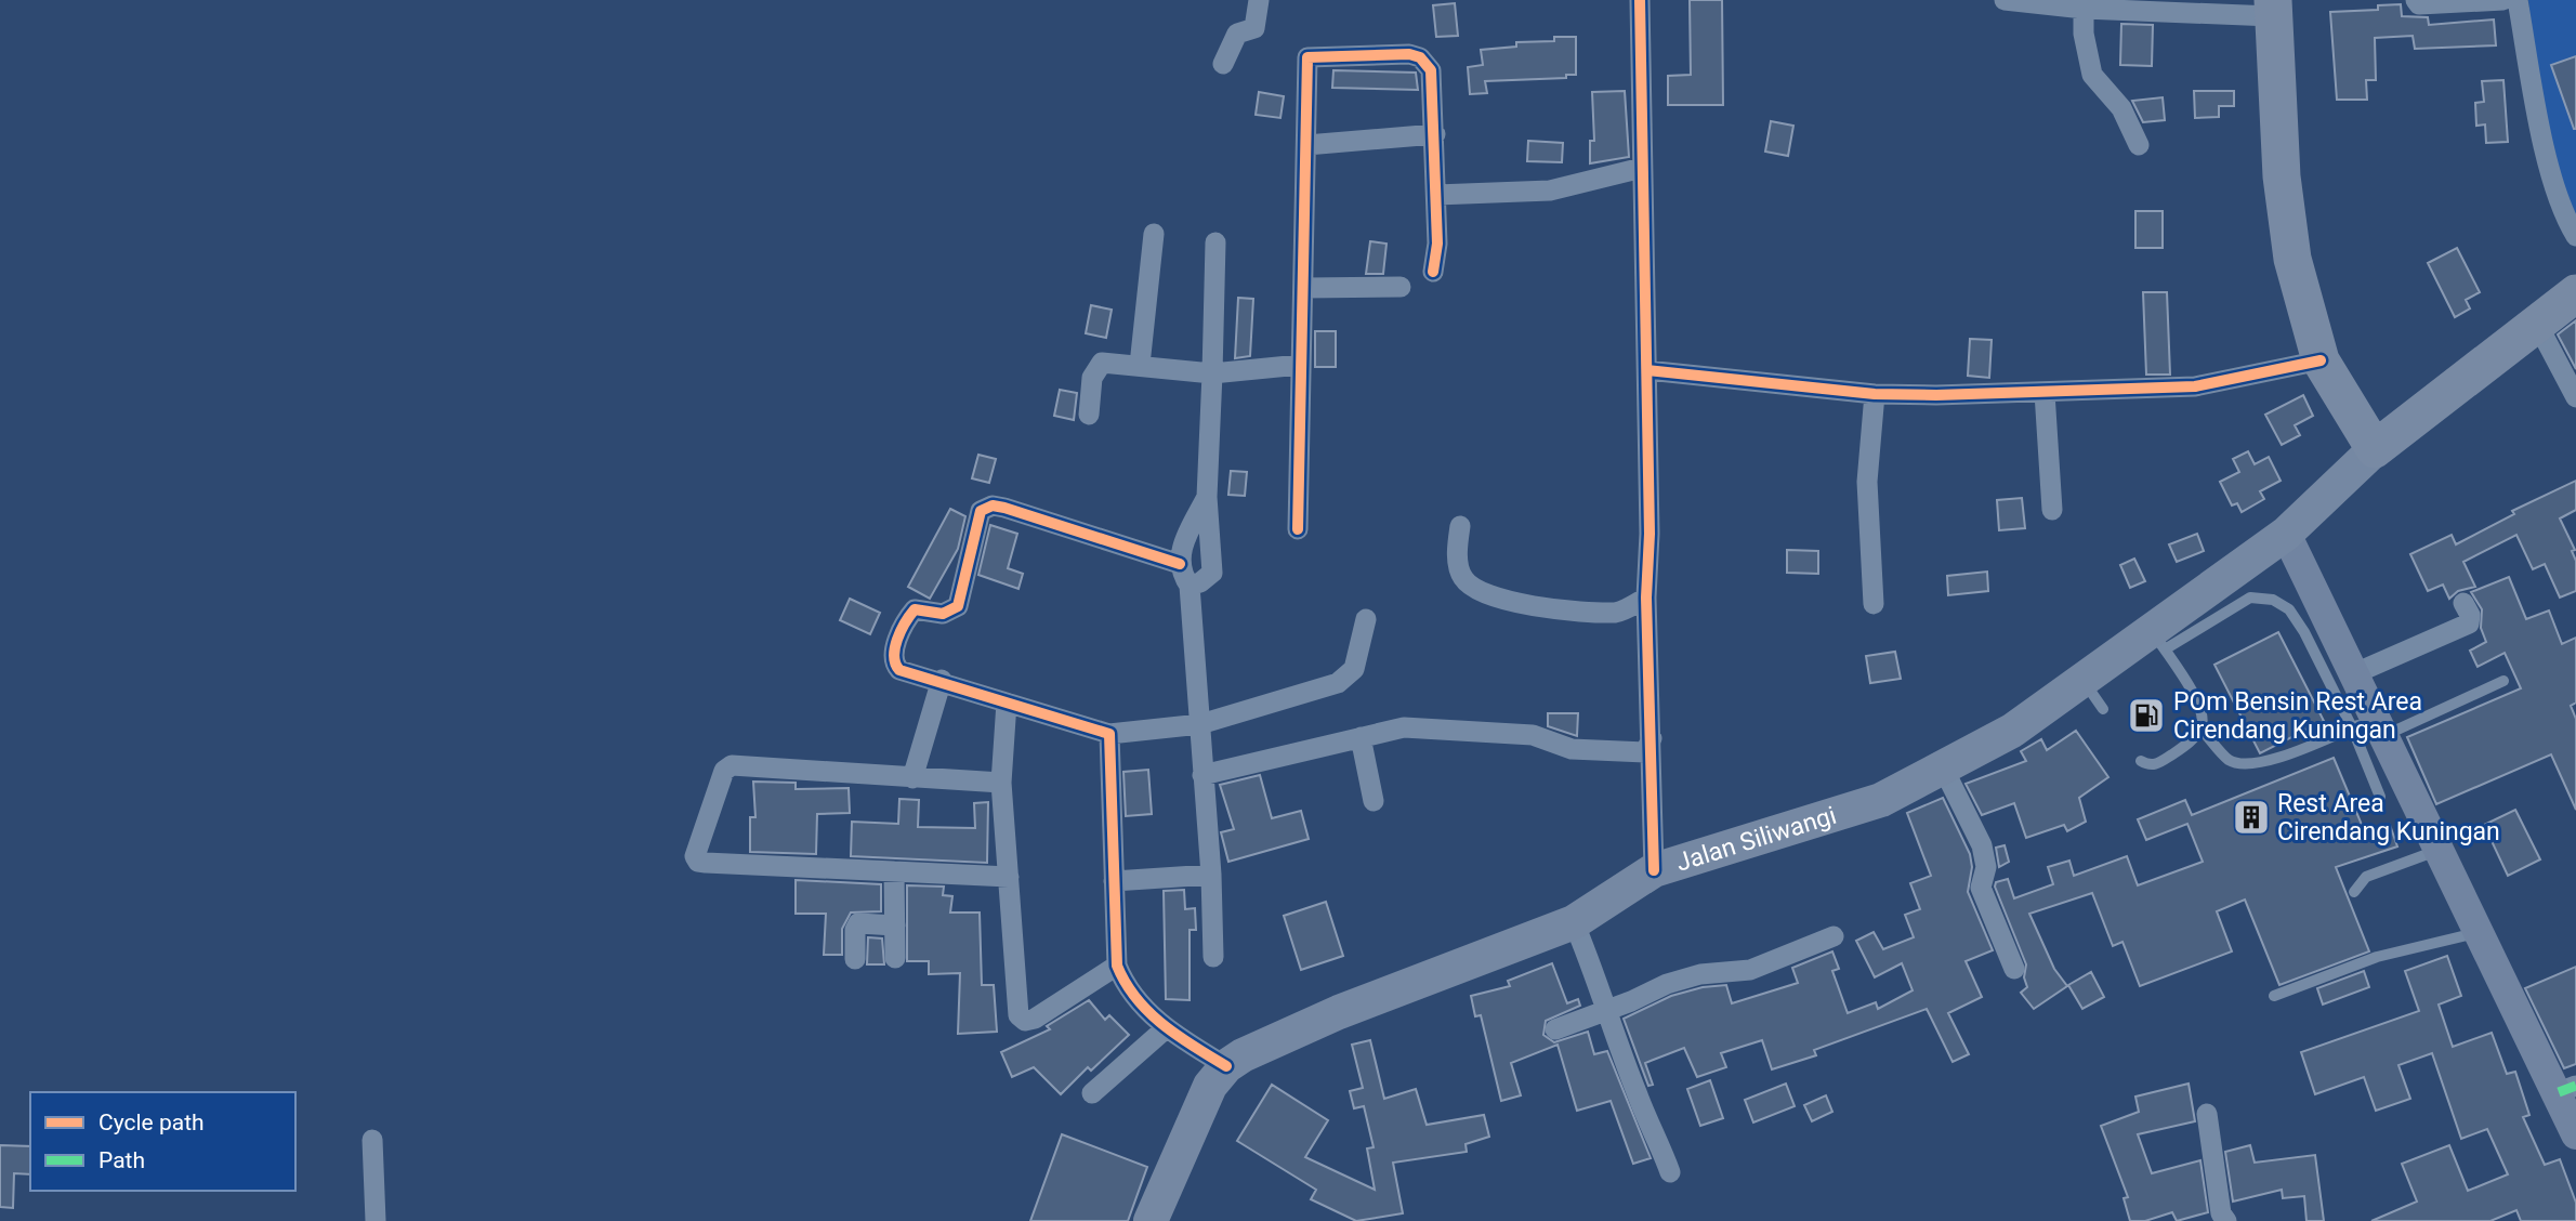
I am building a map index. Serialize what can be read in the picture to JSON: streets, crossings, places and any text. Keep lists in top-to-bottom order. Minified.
{"streets":{"main road":["Jalan Siliwangi"]},"places":{"fuel station":["POm Bensin Rest Area Cirendang Kuningan"],"building":["Rest Area Cirendang Kuningan"]},"legend":["Cycle path","Path"]}
